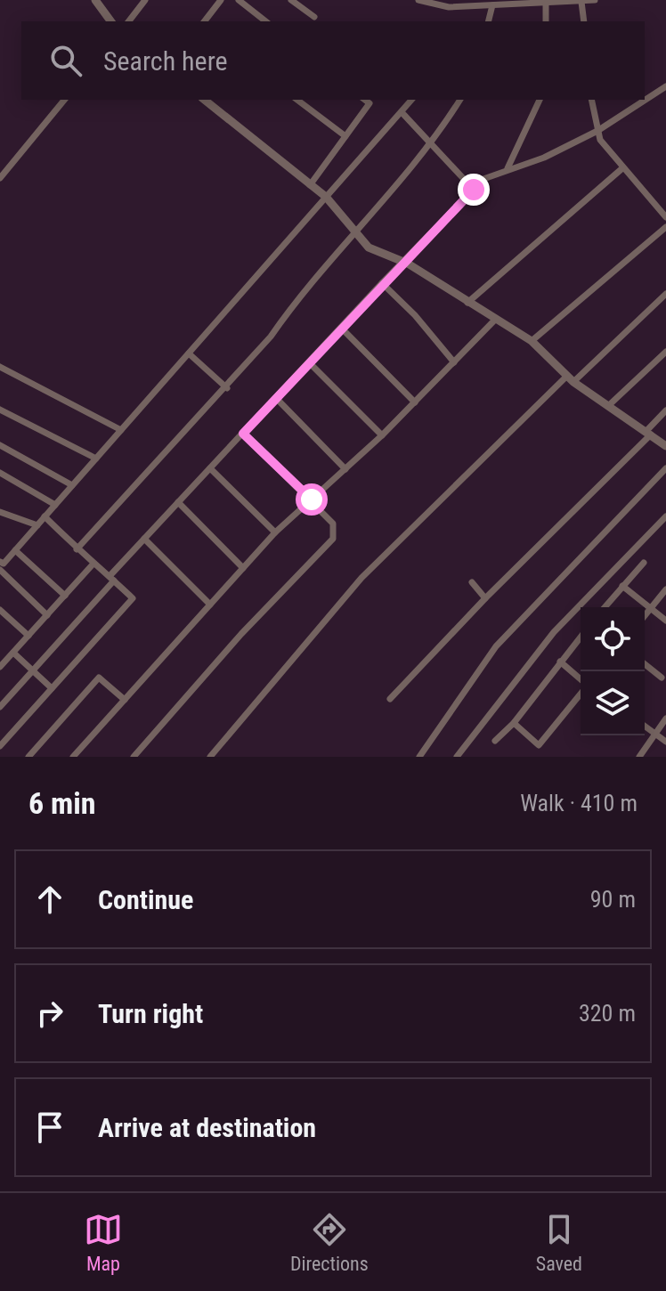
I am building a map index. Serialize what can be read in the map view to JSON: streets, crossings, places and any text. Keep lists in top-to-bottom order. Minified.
{"page":{"search":"Search here","heading":["6 min","Walk · 410 m"],"list":[["Continue","90 m"],["Turn right","320 m"],"Arrive at destination"],"nav":["Map","Directions","Saved"]}}
